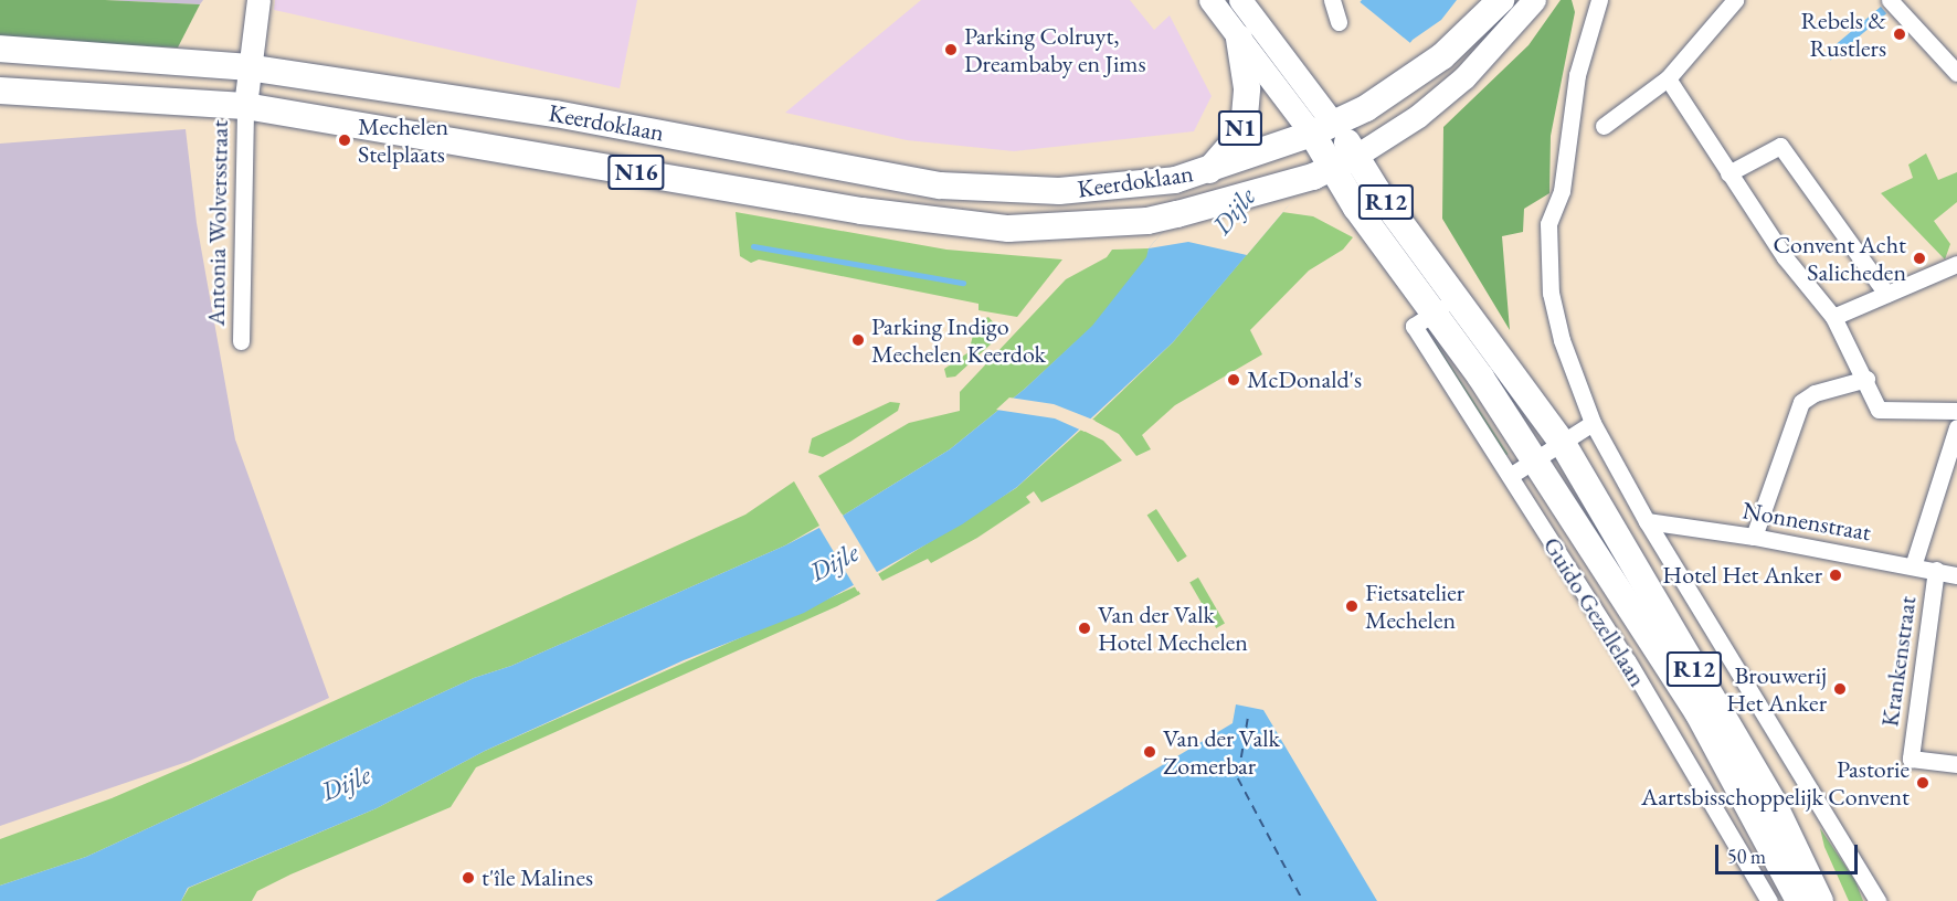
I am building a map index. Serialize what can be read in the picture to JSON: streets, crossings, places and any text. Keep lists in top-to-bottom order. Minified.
{"streets":{"main road":["Keerdoklaan","N1","N16","R12","Guido Gezellelaan"],"street":["Antonia Wolversstraat","Nonnenstraat","Krankenstraat"]},"crossings":[["Keerdoklaan","N1"],["Keerdoklaan","N16"],["Keerdoklaan","R12"],["Keerdoklaan","Antonia Wolversstraat"],["Keerdoklaan","Guido Gezellelaan"],["N1","N16"],["N1","R12"],["N1","Guido Gezellelaan"],["N16","R12"],["N16","Guido Gezellelaan"],["R12","Guido Gezellelaan"],["Nonnenstraat","Krankenstraat"]],"water":["Dijle"],"places":["Rebels & Rustlers","Parking Colruyt, Dreambaby en Jims","Mechelen Stelplaats","Convent Acht Salicheden","Parking Indigo Mechelen Keerdok","McDonald's","Hotel Het Anker","Fietsatelier Mechelen","Van der Valk Hotel Mechelen","Brouwerij Het Anker","Van der Valk Zomerbar","Pastorie Aartsbisschoppelijk Convent","t'île Malines"],"scale_bar":"50 m"}
